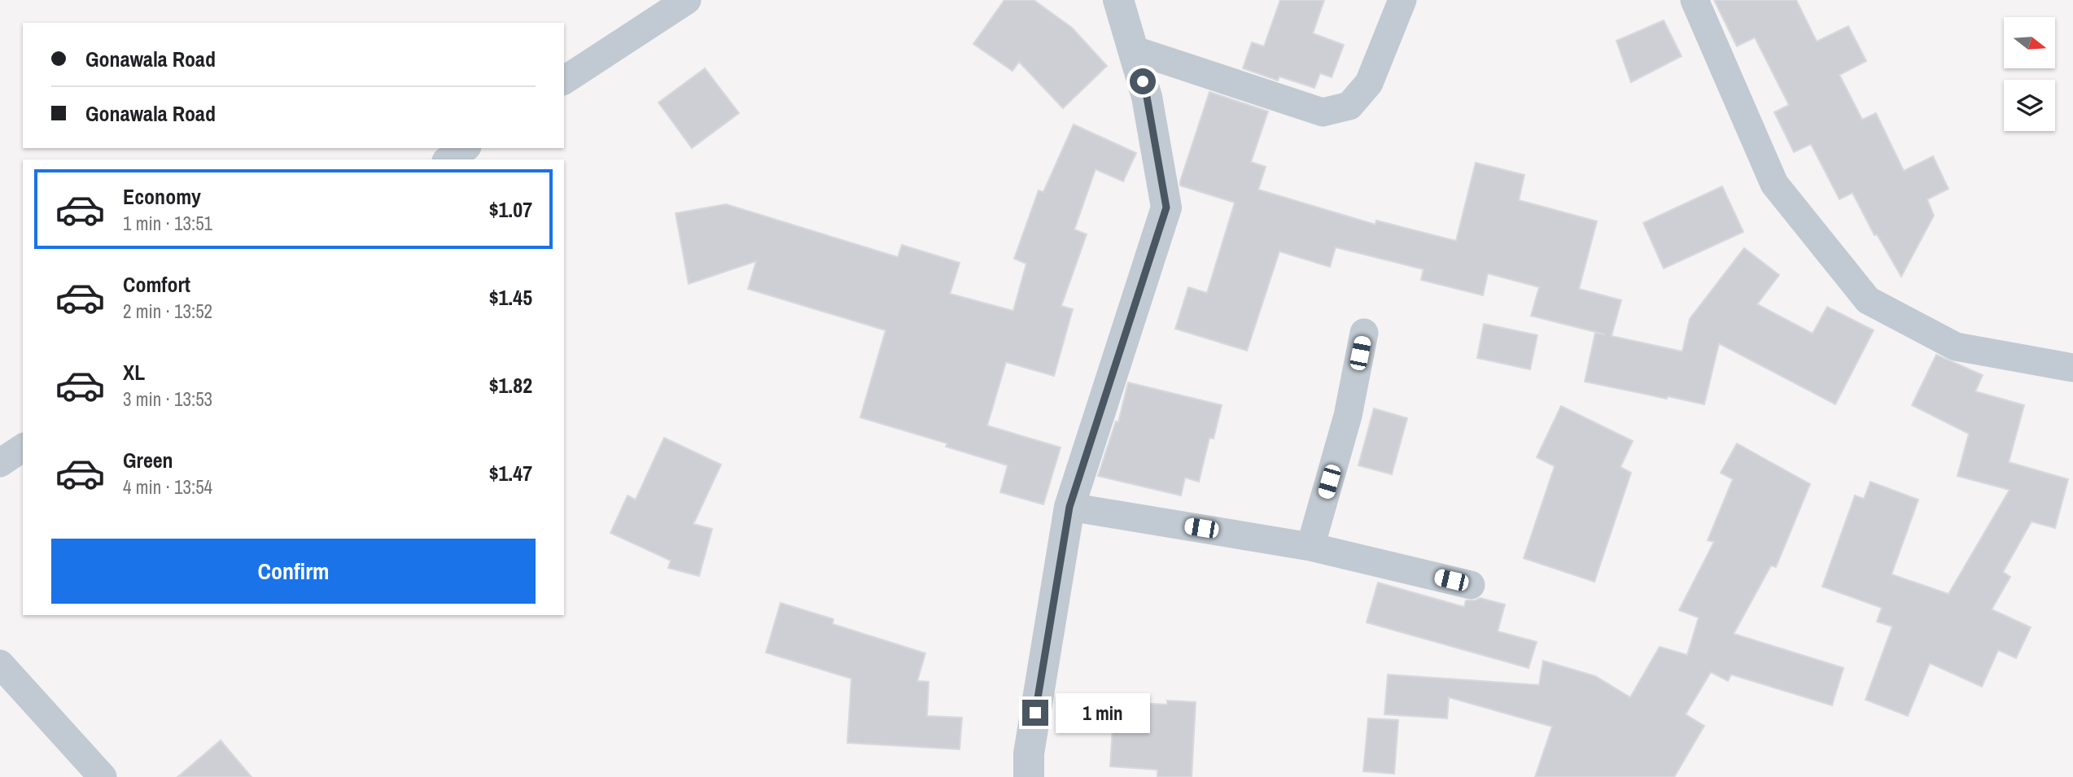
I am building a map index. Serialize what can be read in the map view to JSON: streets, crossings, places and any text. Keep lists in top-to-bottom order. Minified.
{"north":"right","page":{"banner":["Gonawala Road","Gonawala Road"],"list":[{"name":"Economy","note":"1 min · 13:51","value":"$1.07"},{"name":"Comfort","note":"2 min · 13:52","value":"$1.45"},{"name":"XL","note":"3 min · 13:53","value":"$1.82"},{"name":"Green","note":"4 min · 13:54","value":"$1.47"}],"buttons":"Confirm","bubble":"1 min"}}
